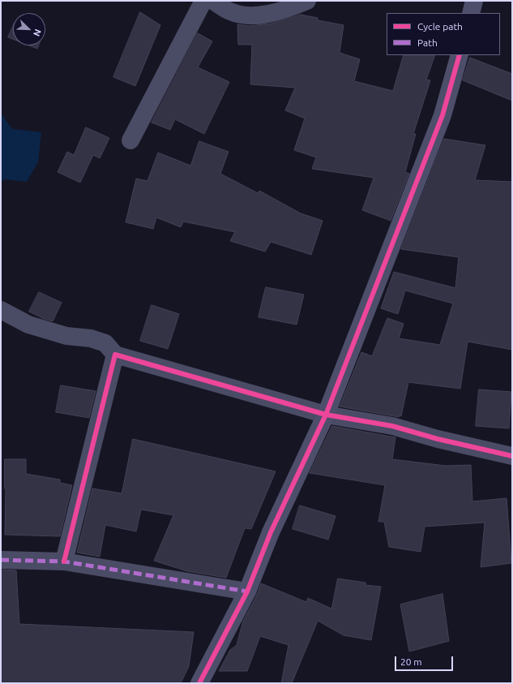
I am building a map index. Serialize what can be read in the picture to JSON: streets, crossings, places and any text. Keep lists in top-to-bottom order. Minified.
{"legend":["Cycle path","Path"],"scale_bar":"20 m","north":"bottom right"}
